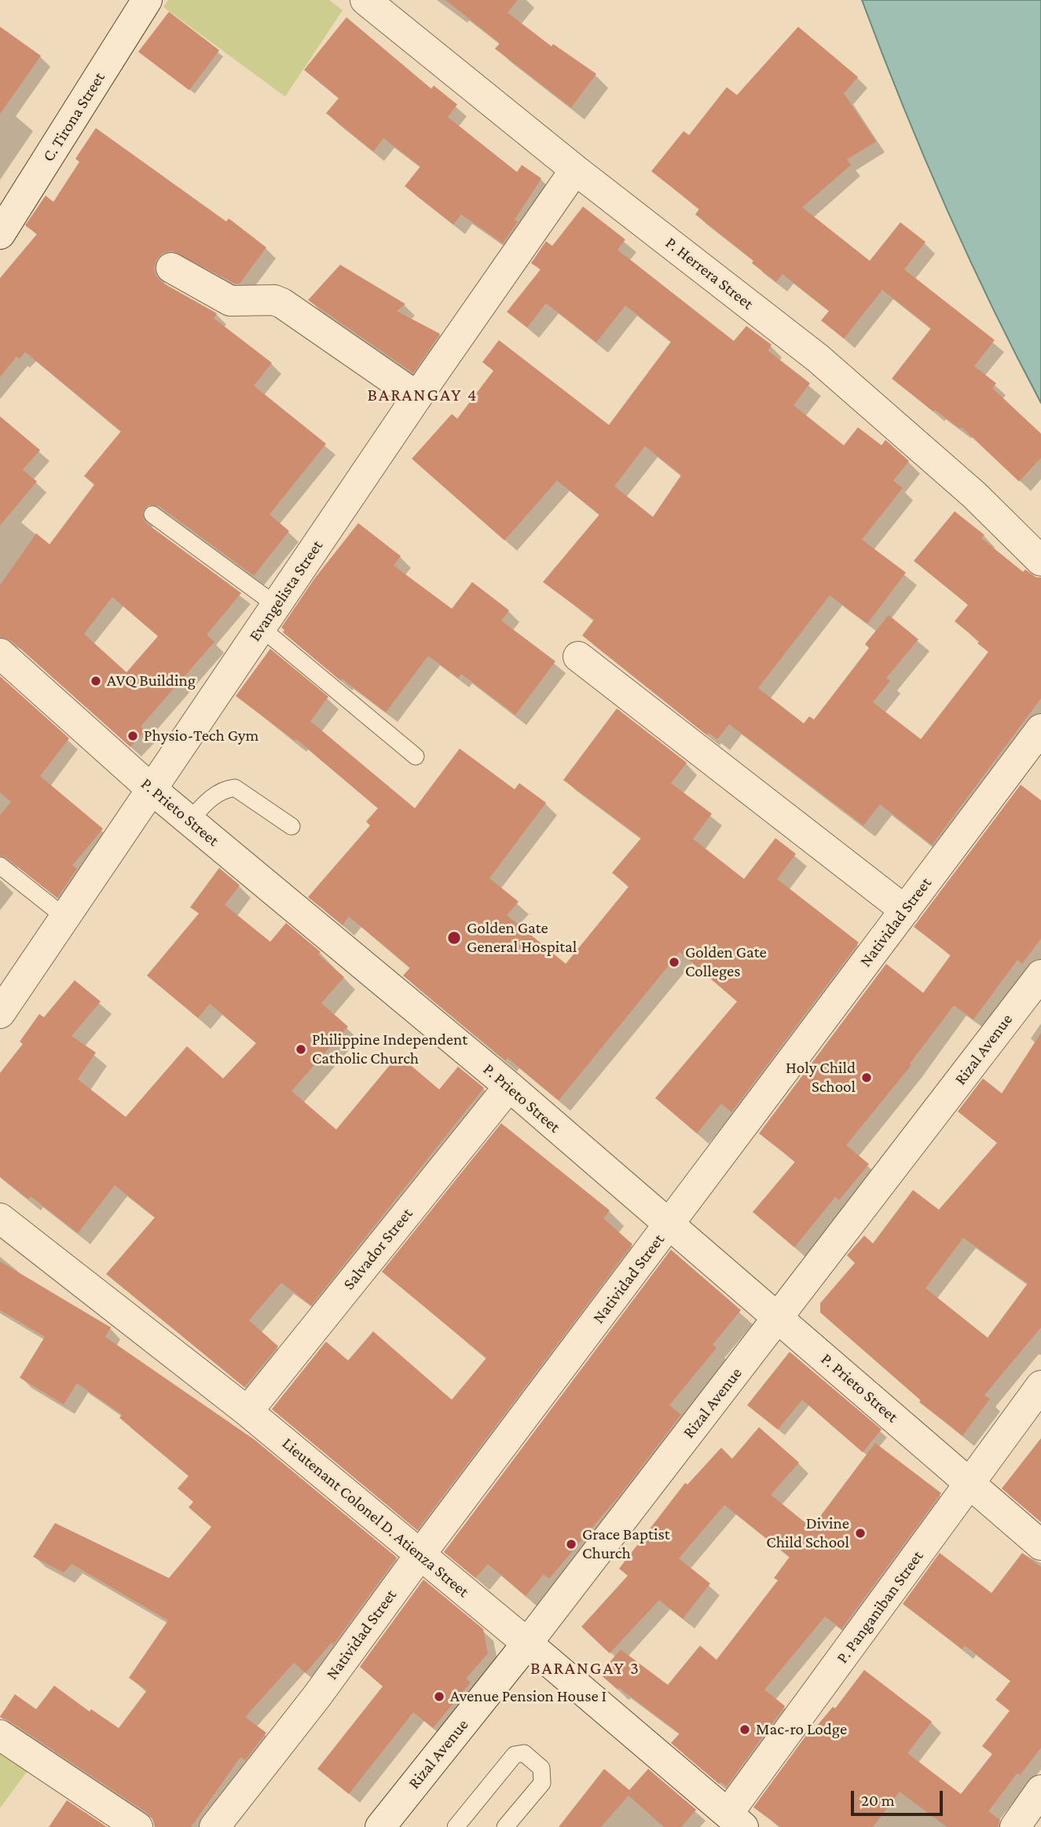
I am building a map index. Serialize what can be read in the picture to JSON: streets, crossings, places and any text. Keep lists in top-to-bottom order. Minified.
{"streets":{"street":["C. Tirona Street","P. Herrera Street","Evangelista Street","P. Prieto Street","Natividad Street","Rizal Avenue","Salvador Street","Lieutenant Colonel D. Atienza Street","P. Panganiban Street"]},"crossings":[["P. Herrera Street","Evangelista Street"],["Evangelista Street","P. Prieto Street"],["P. Prieto Street","Natividad Street"],["P. Prieto Street","Rizal Avenue"],["P. Prieto Street","Salvador Street"],["P. Prieto Street","P. Panganiban Street"],["Natividad Street","Lieutenant Colonel D. Atienza Street"],["Rizal Avenue","Lieutenant Colonel D. Atienza Street"],["Salvador Street","Lieutenant Colonel D. Atienza Street"],["Lieutenant Colonel D. Atienza Street","P. Panganiban Street"]],"districts":["BARANGAY 4","BARANGAY 3"],"places":["AVQ Building","Physio-Tech Gym","Golden Gate General Hospital","Golden Gate Colleges","Philippine Independent Catholic Church","Holy Child School","Divine Child School","Grace Baptist Church","Avenue Pension House I","Mac-ro Lodge"],"scale_bar":"20 m"}
